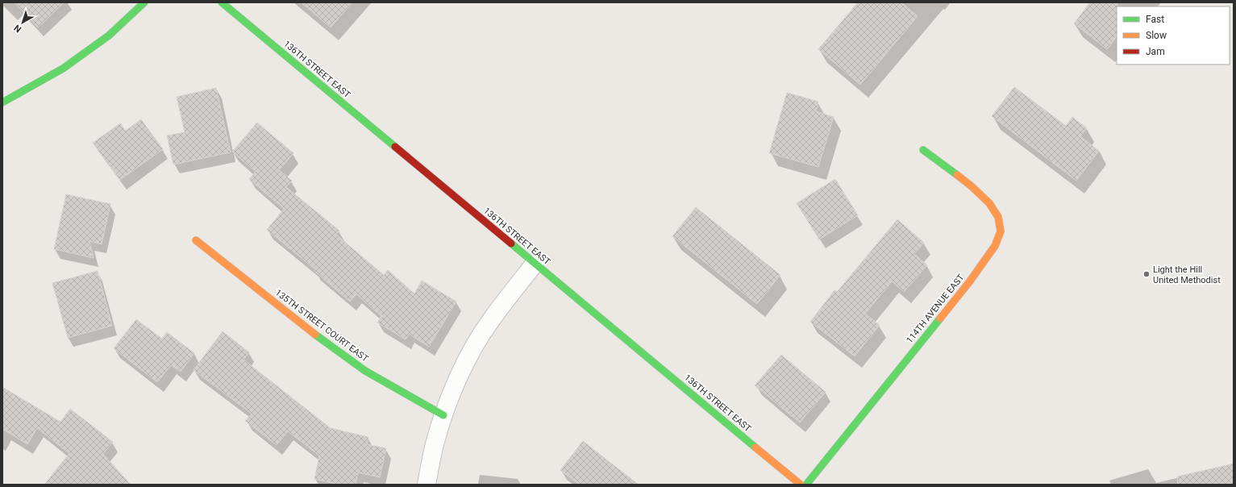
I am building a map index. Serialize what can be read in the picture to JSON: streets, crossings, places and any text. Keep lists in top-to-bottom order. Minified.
{"streets":{"street":["136TH STREET EAST","114TH AVENUE EAST","135TH STREET COURT EAST"]},"places":["Light the Hill United Methodist"],"legend":["Fast","Slow","Jam"],"north":"bottom left"}
